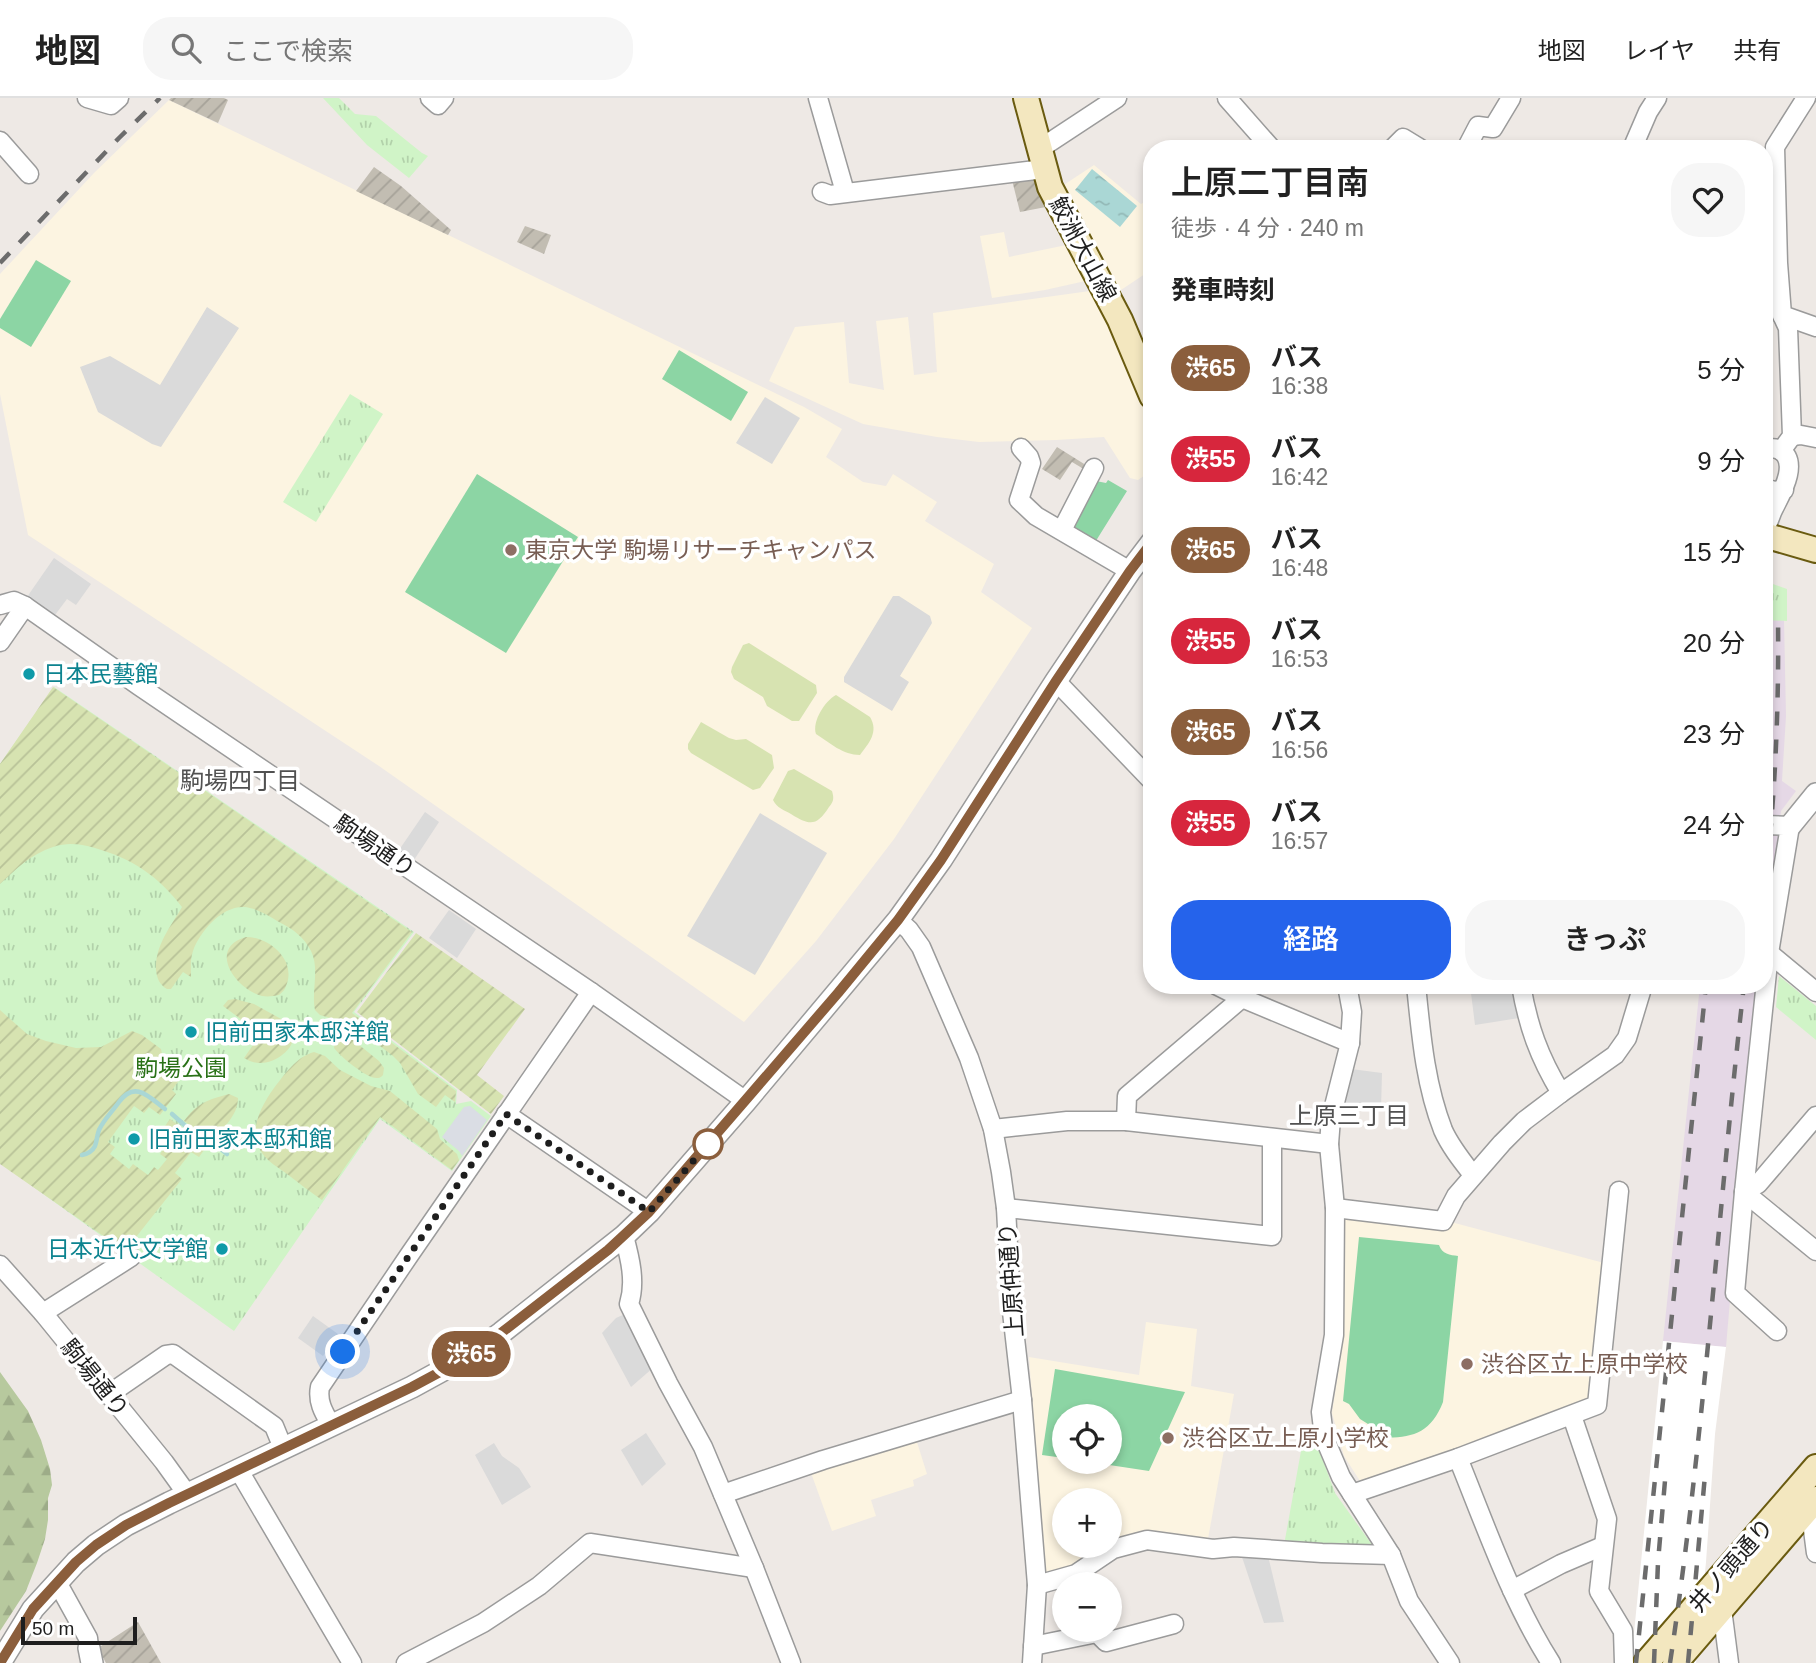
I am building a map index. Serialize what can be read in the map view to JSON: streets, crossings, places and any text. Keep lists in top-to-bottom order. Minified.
{"streets":{"main road":["鮫洲大山線","井ノ頭通り"],"street":["駒場通り","上原仲通り"]},"districts":["駒場四丁目","上原三丁目"],"parks":["駒場公園"],"places":["東京大学 駒場リサーチキャンパス","日本民藝館","旧前田家本邸洋館","旧前田家本邸和館","日本近代文学館","渋谷区立上原中学校","渋谷区立上原小学校"],"lines":["bus line 渋65"],"scale_bar":"50 m","page":{"header":"地図","search":"ここで検索","nav":["地図","レイヤ","共有"],"on_map":"渋65","heading":[["上原二丁目南","徒歩 · 4 分 · 240 m"],"発車時刻"],"list":[{"mark":"渋65","name":"バス","note":"16:38","value":"5 分"},{"mark":"渋55","name":"バス","note":"16:42","value":"9 分"},{"mark":"渋65","name":"バス","note":"16:48","value":"15 分"},{"mark":"渋55","name":"バス","note":"16:53","value":"20 分"},{"mark":"渋65","name":"バス","note":"16:56","value":"23 分"},{"mark":"渋55","name":"バス","note":"16:57","value":"24 分"}],"buttons":["経路","きっぷ"],"map_buttons":["+","−"],"scale":"50 m"}}
